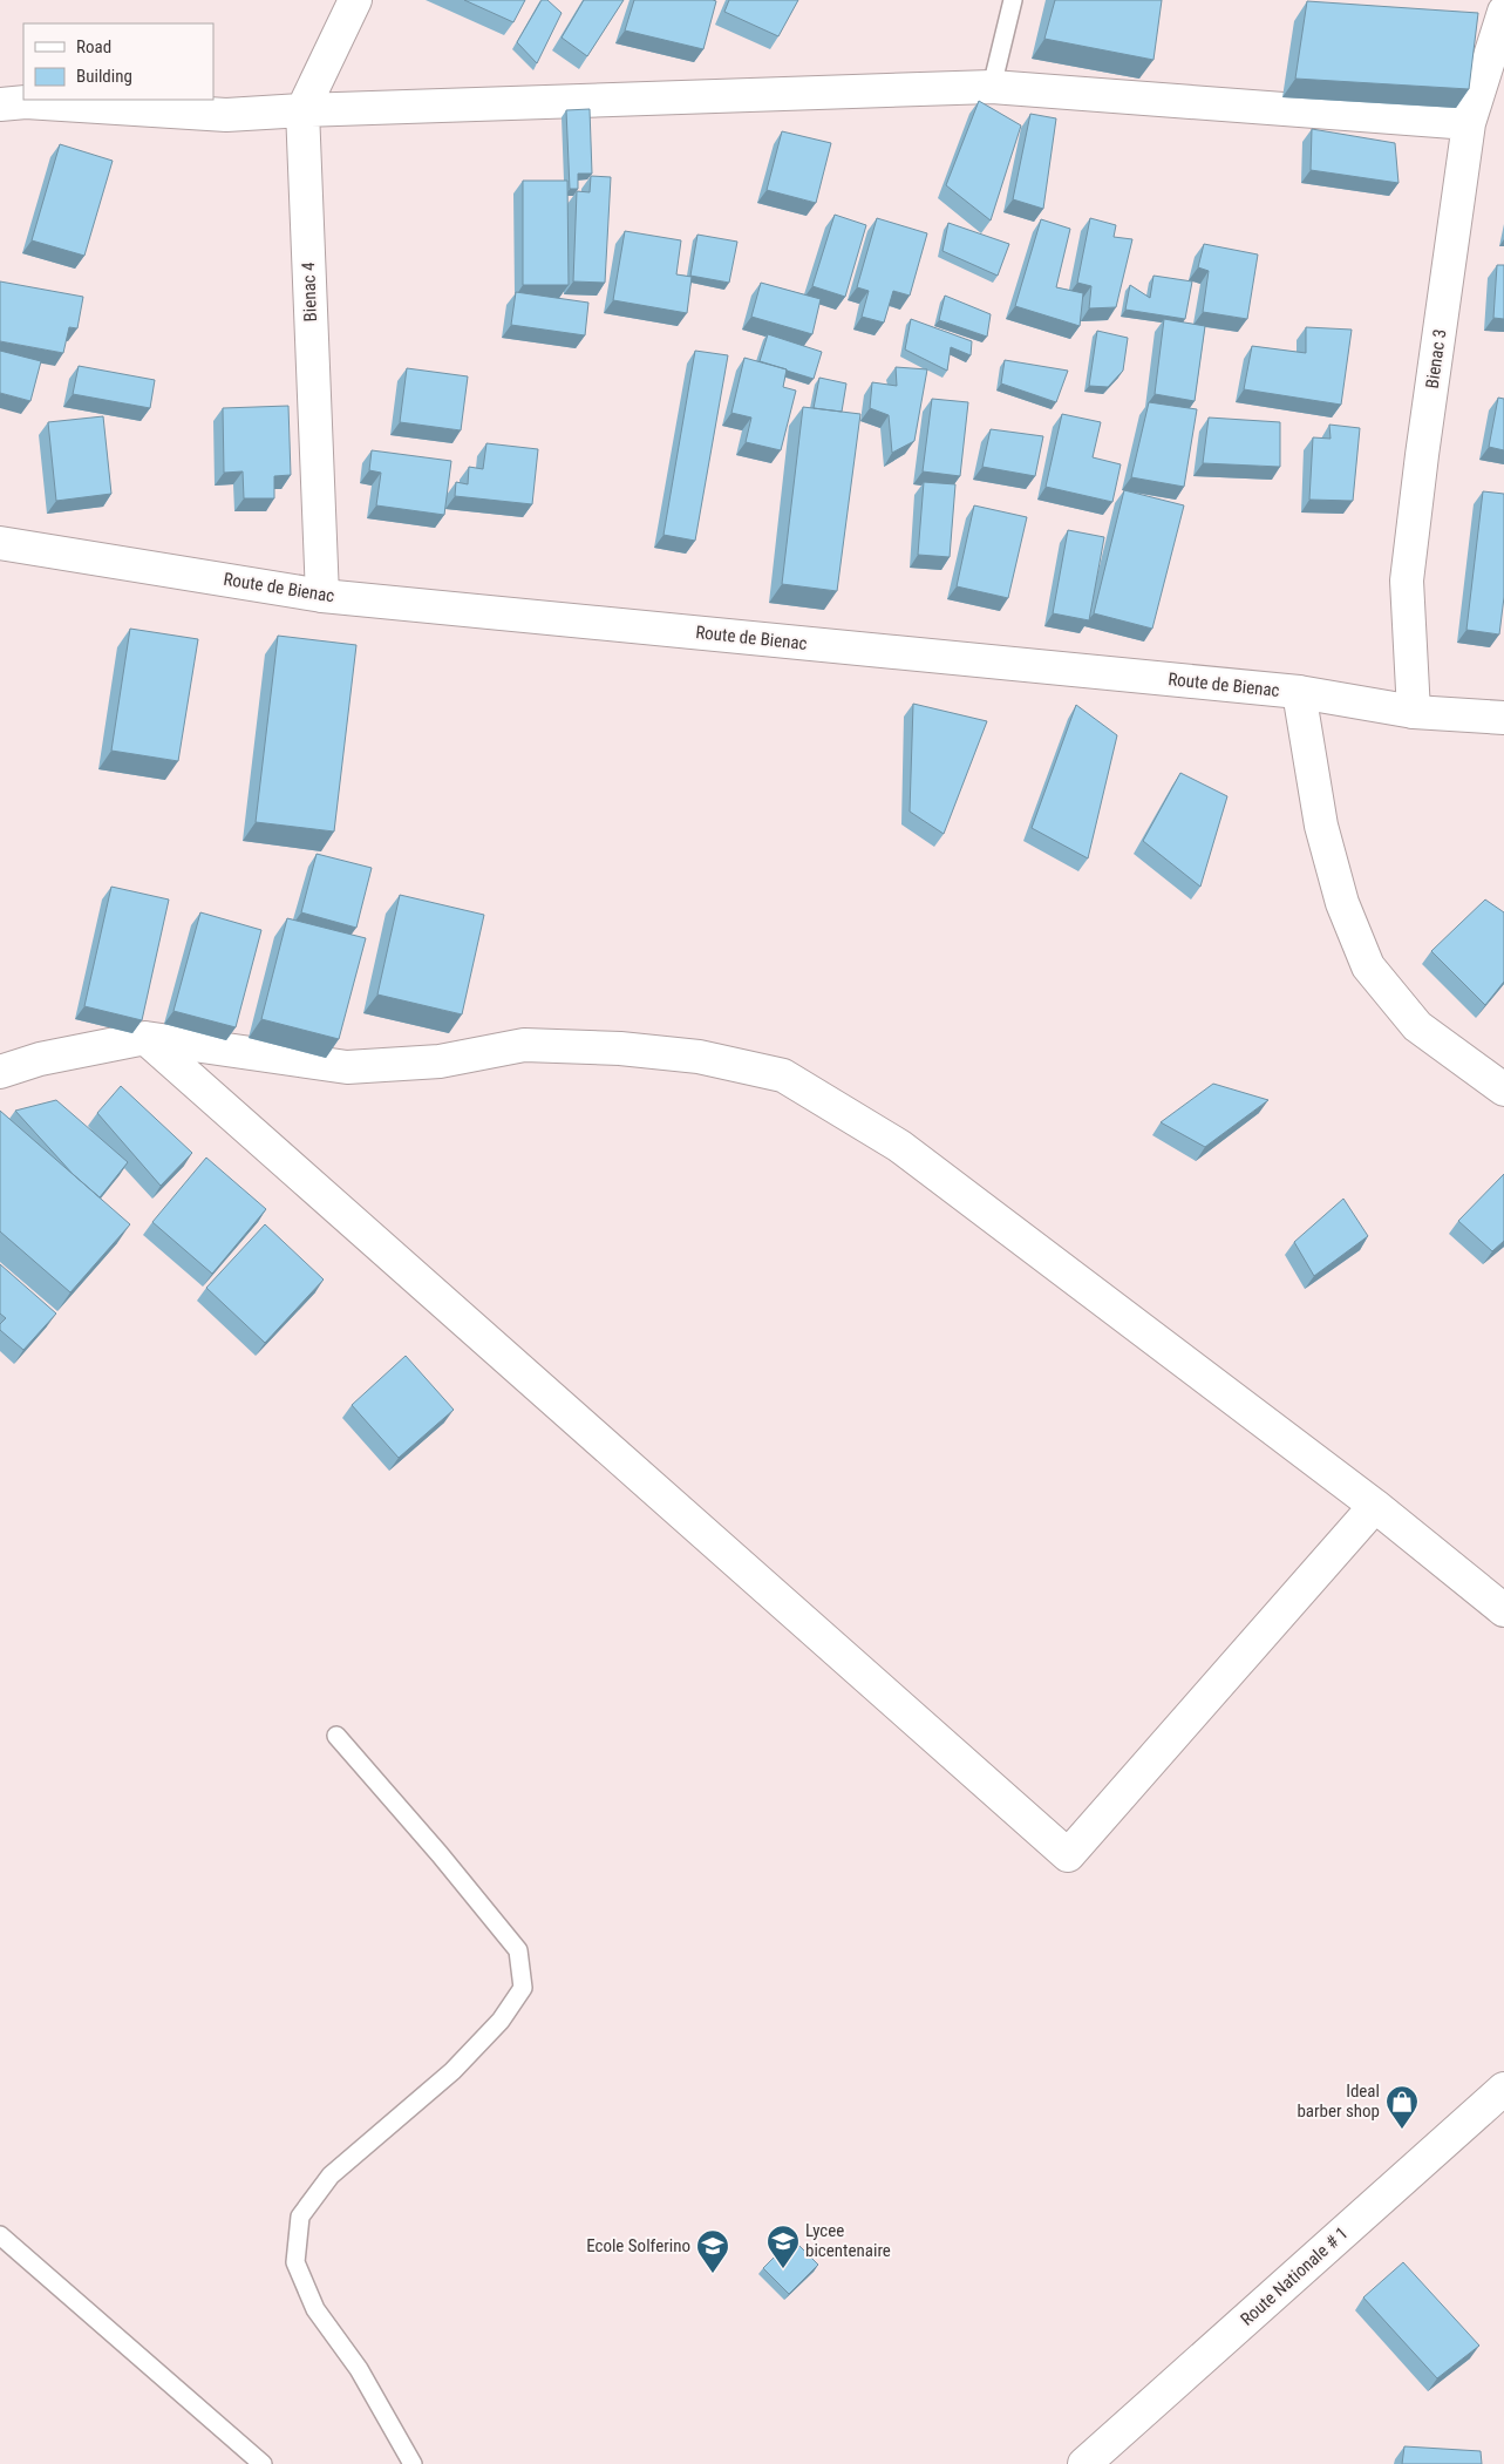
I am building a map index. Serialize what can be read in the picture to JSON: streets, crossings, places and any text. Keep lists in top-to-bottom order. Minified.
{"streets":{"street":["Bienac 4","Bienac 3","Route de Bienac","Route Nationale # 1"]},"crossings":[["Bienac 4","Route de Bienac"],["Bienac 3","Route de Bienac"]],"places":{"shop":["Ideal barber shop"],"school or university":["Lycee bicentenaire","Ecole Solferino"]},"legend":["Road","Building"]}
